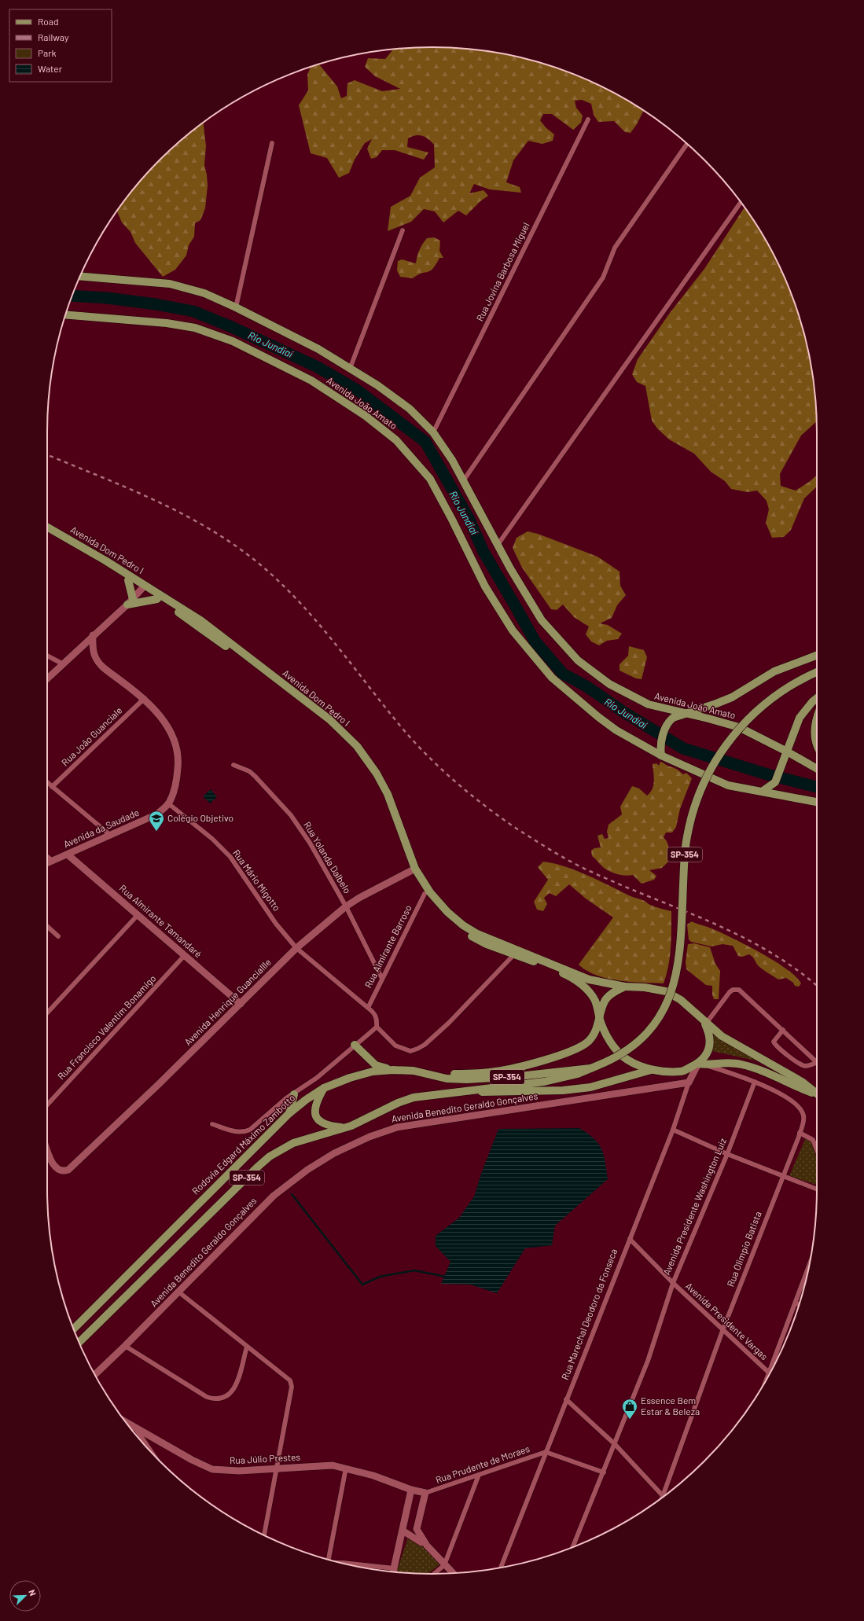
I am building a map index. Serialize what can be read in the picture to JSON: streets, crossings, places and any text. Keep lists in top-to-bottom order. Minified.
{"streets":{"main road":["Avenida João Amato","Avenida Dom Pedro I","SP-354","Rodovia Edgard Máximo Zambotto"],"street":["Rua Jovina Barbosa Miguel","Rua João Guanciale","Avenida da Saudade","Rua Yolanda Dalbelo","Rua Mário Migotto","Rua Almirante Tamandaré","Rua Almirante Barroso","Avenida Henrique Guanciallle","Rua Francisco Valentim Bonamigo","Avenida Benedito Geraldo Gonçalves","Avenida Presidente Washington Luiz","Rua Olimpio Batista","Rua Marechal Deodoro da Fonseca","Avenida Presidente Vargas","Rua Júlio Prestes","Rua Prudente de Moraes"]},"crossings":[["Rua Jovina Barbosa Miguel","Avenida João Amato"],["Avenida Dom Pedro I","Rua Almirante Barroso"],["Avenida Dom Pedro I","Avenida Henrique Guanciallle"],["Rua João Guanciale","Avenida da Saudade"],["Avenida da Saudade","Rua Mário Migotto"],["Avenida da Saudade","Rua Almirante Tamandaré"],["Rua Yolanda Dalbelo","Rua Almirante Barroso"],["Rua Yolanda Dalbelo","Avenida Henrique Guanciallle"],["Rua Mário Migotto","Rua Almirante Barroso"],["Rua Mário Migotto","Avenida Henrique Guanciallle"],["Rua Almirante Tamandaré","Avenida Henrique Guanciallle"],["Rua Almirante Tamandaré","Rua Francisco Valentim Bonamigo"],["Avenida Benedito Geraldo Gonçalves","Rua Marechal Deodoro da Fonseca"],["Avenida Presidente Washington Luiz","Rua Olimpio Batista"],["Avenida Presidente Washington Luiz","Rua Marechal Deodoro da Fonseca"],["Avenida Presidente Washington Luiz","Avenida Presidente Vargas"],["Rua Olimpio Batista","Rua Marechal Deodoro da Fonseca"],["Rua Olimpio Batista","Avenida Presidente Vargas"],["Rua Marechal Deodoro da Fonseca","Rua Prudente de Moraes"],["Rua Júlio Prestes","Rua Prudente de Moraes"]],"water":["Rio Jundiaí"],"places":{"school or university":["Colégio Objetivo"],"shop":["Essence Bem Estar & Beleza"]},"legend":["Road","Railway","Park","Water"],"north":"top right"}
